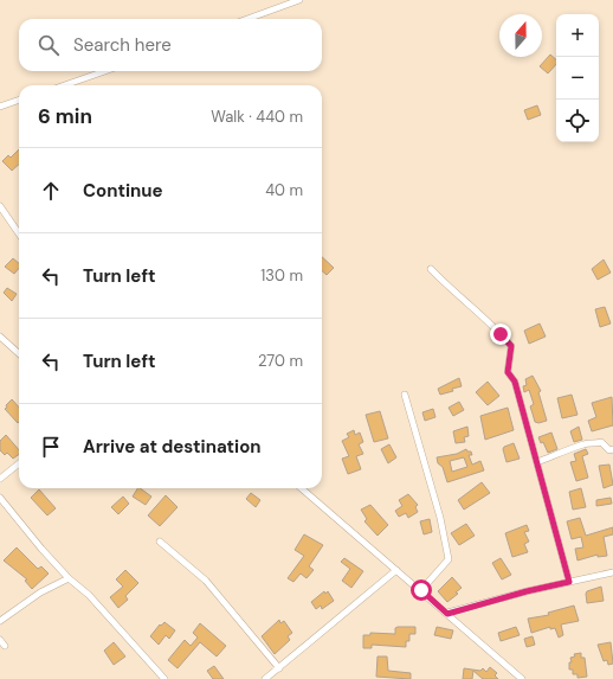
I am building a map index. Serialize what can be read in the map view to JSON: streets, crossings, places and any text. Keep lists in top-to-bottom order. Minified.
{"north":"top","page":{"map_buttons":["+","−"],"search":"Search here","heading":["6 min","Walk · 440 m"],"list":[["Continue","40 m"],["Turn left","130 m"],["Turn left","270 m"],"Arrive at destination"]}}
